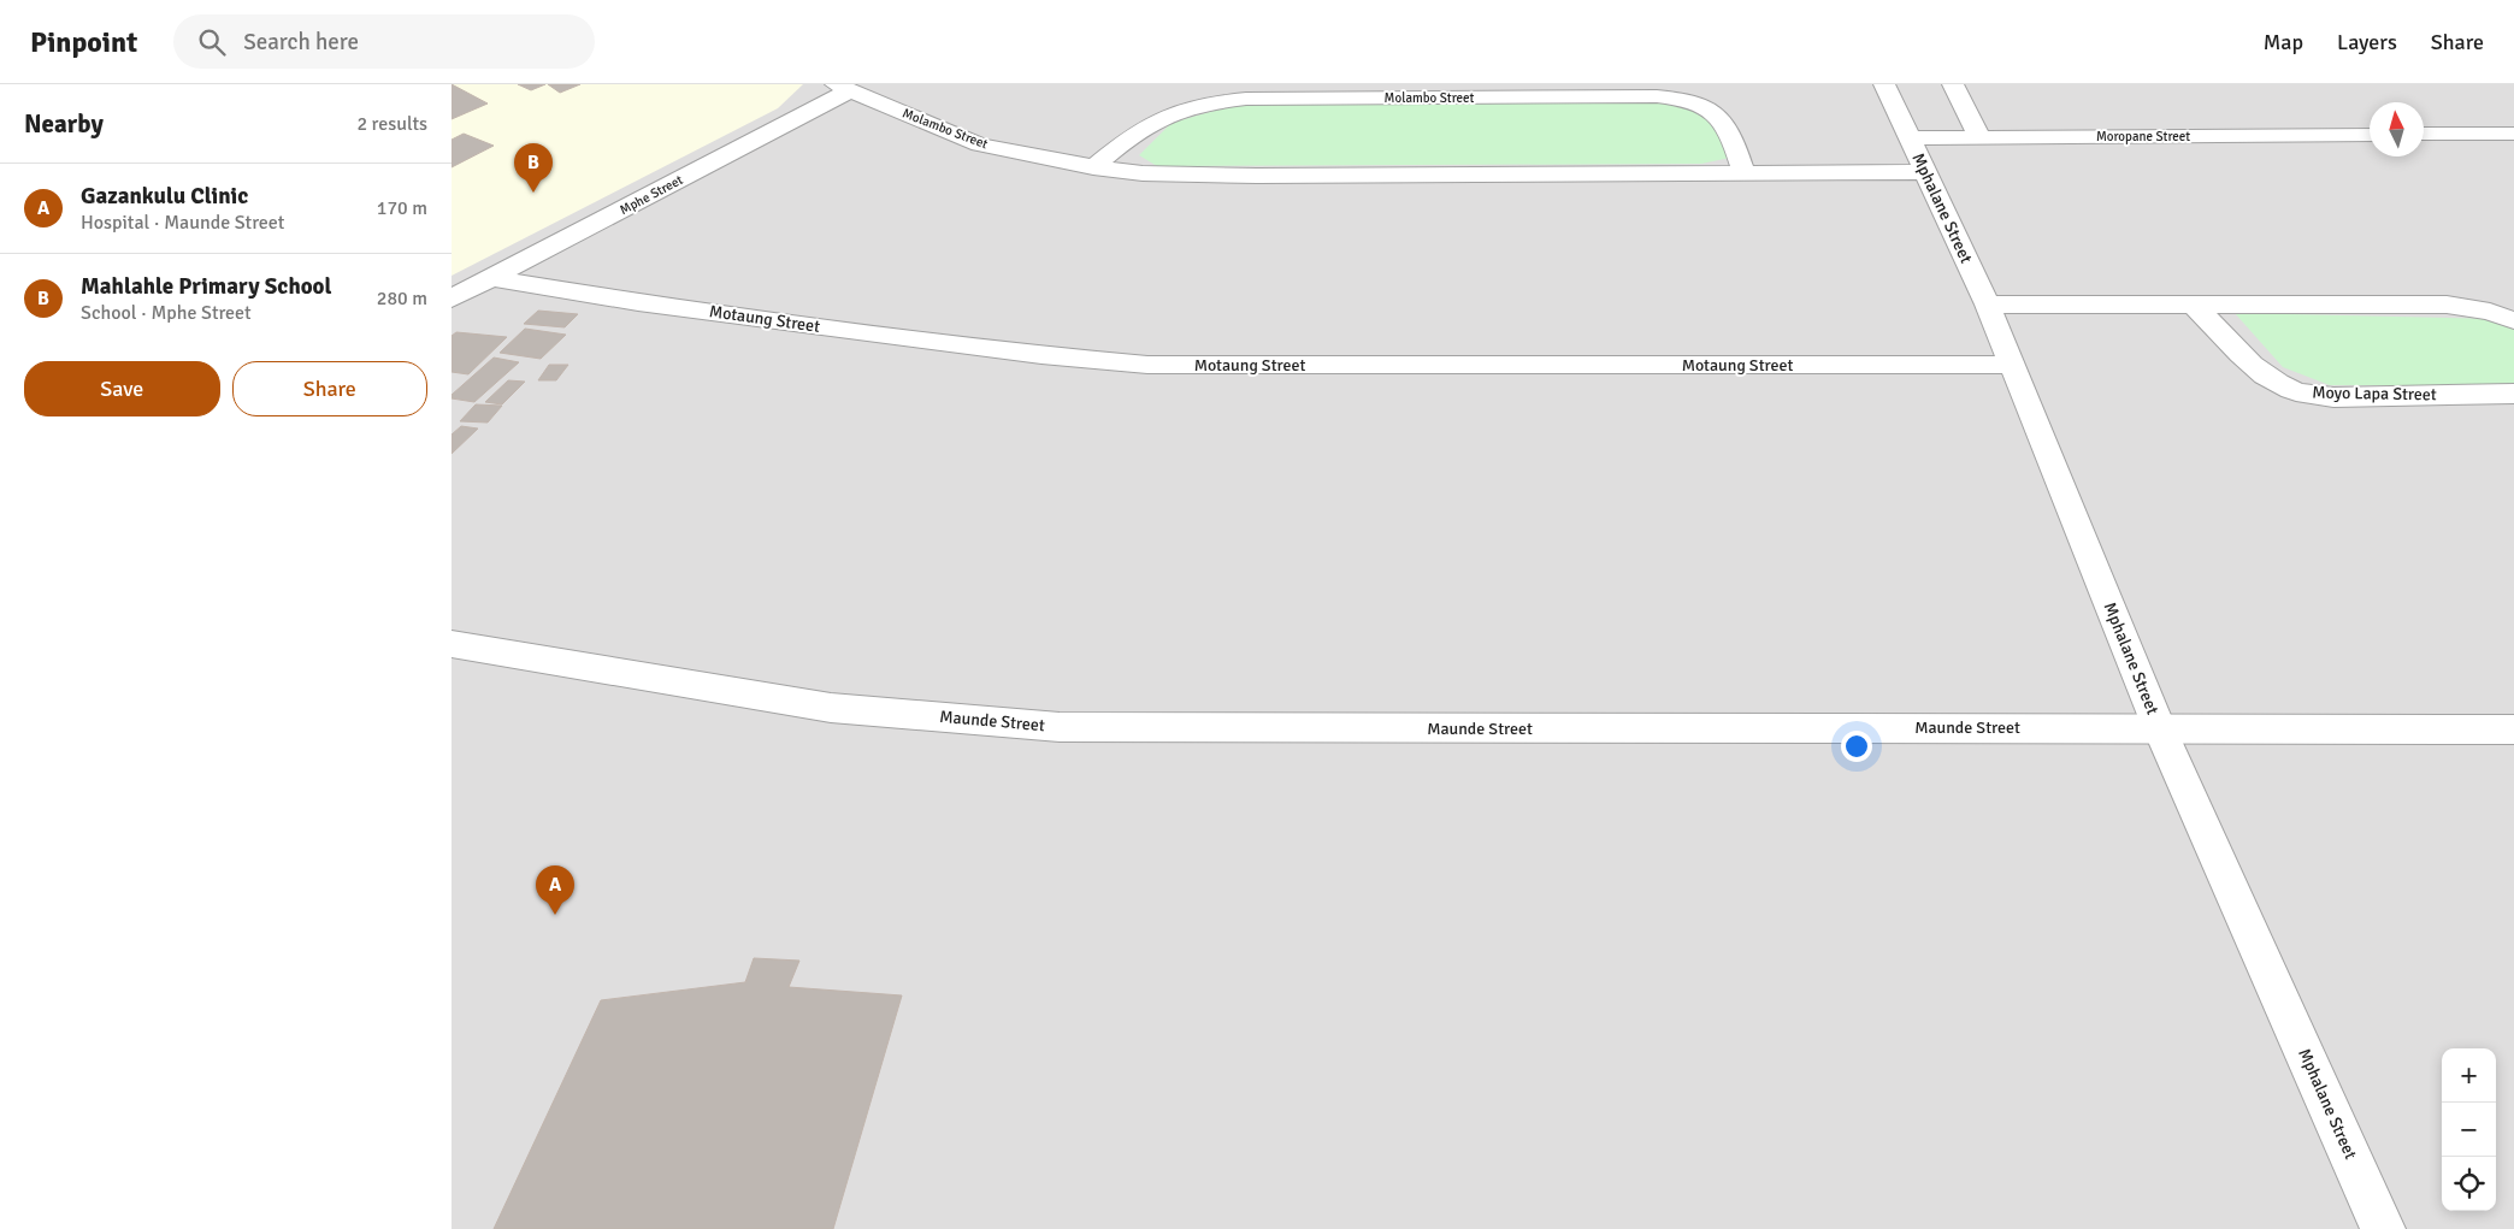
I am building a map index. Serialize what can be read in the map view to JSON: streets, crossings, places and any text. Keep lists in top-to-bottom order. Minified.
{"streets":{"street":["Molambo Street","Moropane Street","Mphe Street","Mphalane Street","Motaung Street","Moyo Lapa Street","Maunde Street"]},"crossings":[["Molambo Street","Mphe Street"],["Molambo Street","Mphalane Street"],["Moropane Street","Mphalane Street"],["Mphe Street","Motaung Street"],["Mphalane Street","Motaung Street"],["Mphalane Street","Maunde Street"]],"north":"top","page":{"header":"Pinpoint","search":"Search here","nav":["Map","Layers","Share"],"heading":["Nearby","2 results"],"pins":["B","A"],"list":[{"mark":"A","name":"Gazankulu Clinic","note":"Hospital · Maunde Street","value":"170 m"},{"mark":"B","name":"Mahlahle Primary School","note":"School · Mphe Street","value":"280 m"}],"buttons":["Save","Share"],"map_buttons":["+","−"]}}
